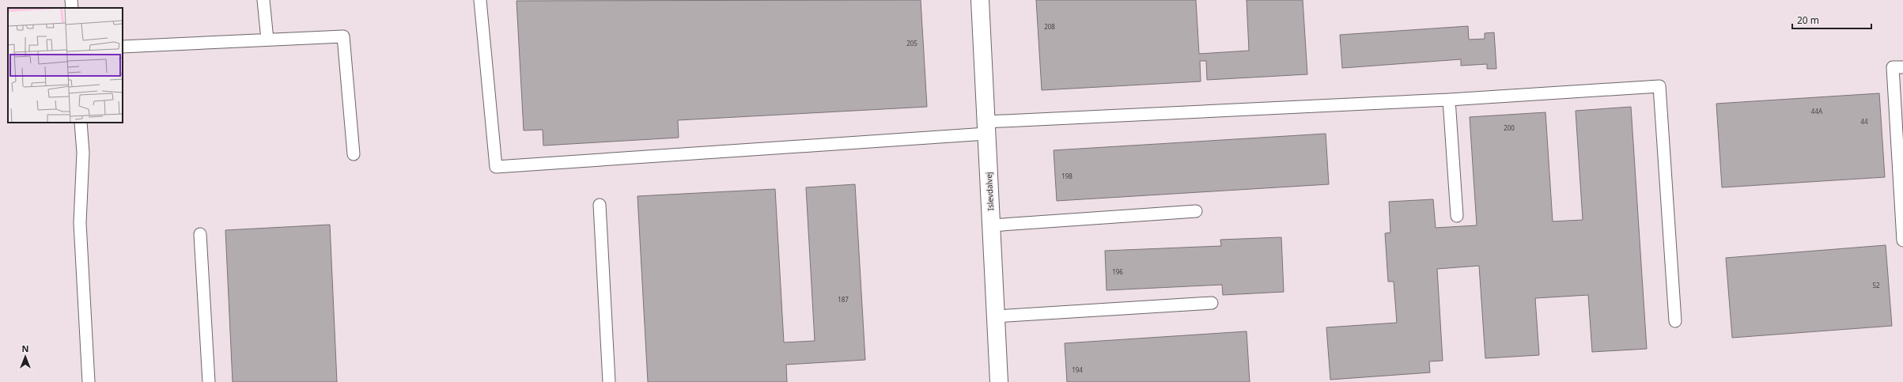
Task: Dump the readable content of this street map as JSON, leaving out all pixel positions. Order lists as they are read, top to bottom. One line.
{"streets":{"street":["Islevdalvej"]},"house_numbers":["208","205","44A","44","200","198","196","52","187","194"],"scale_bar":"20 m","north":"top"}
